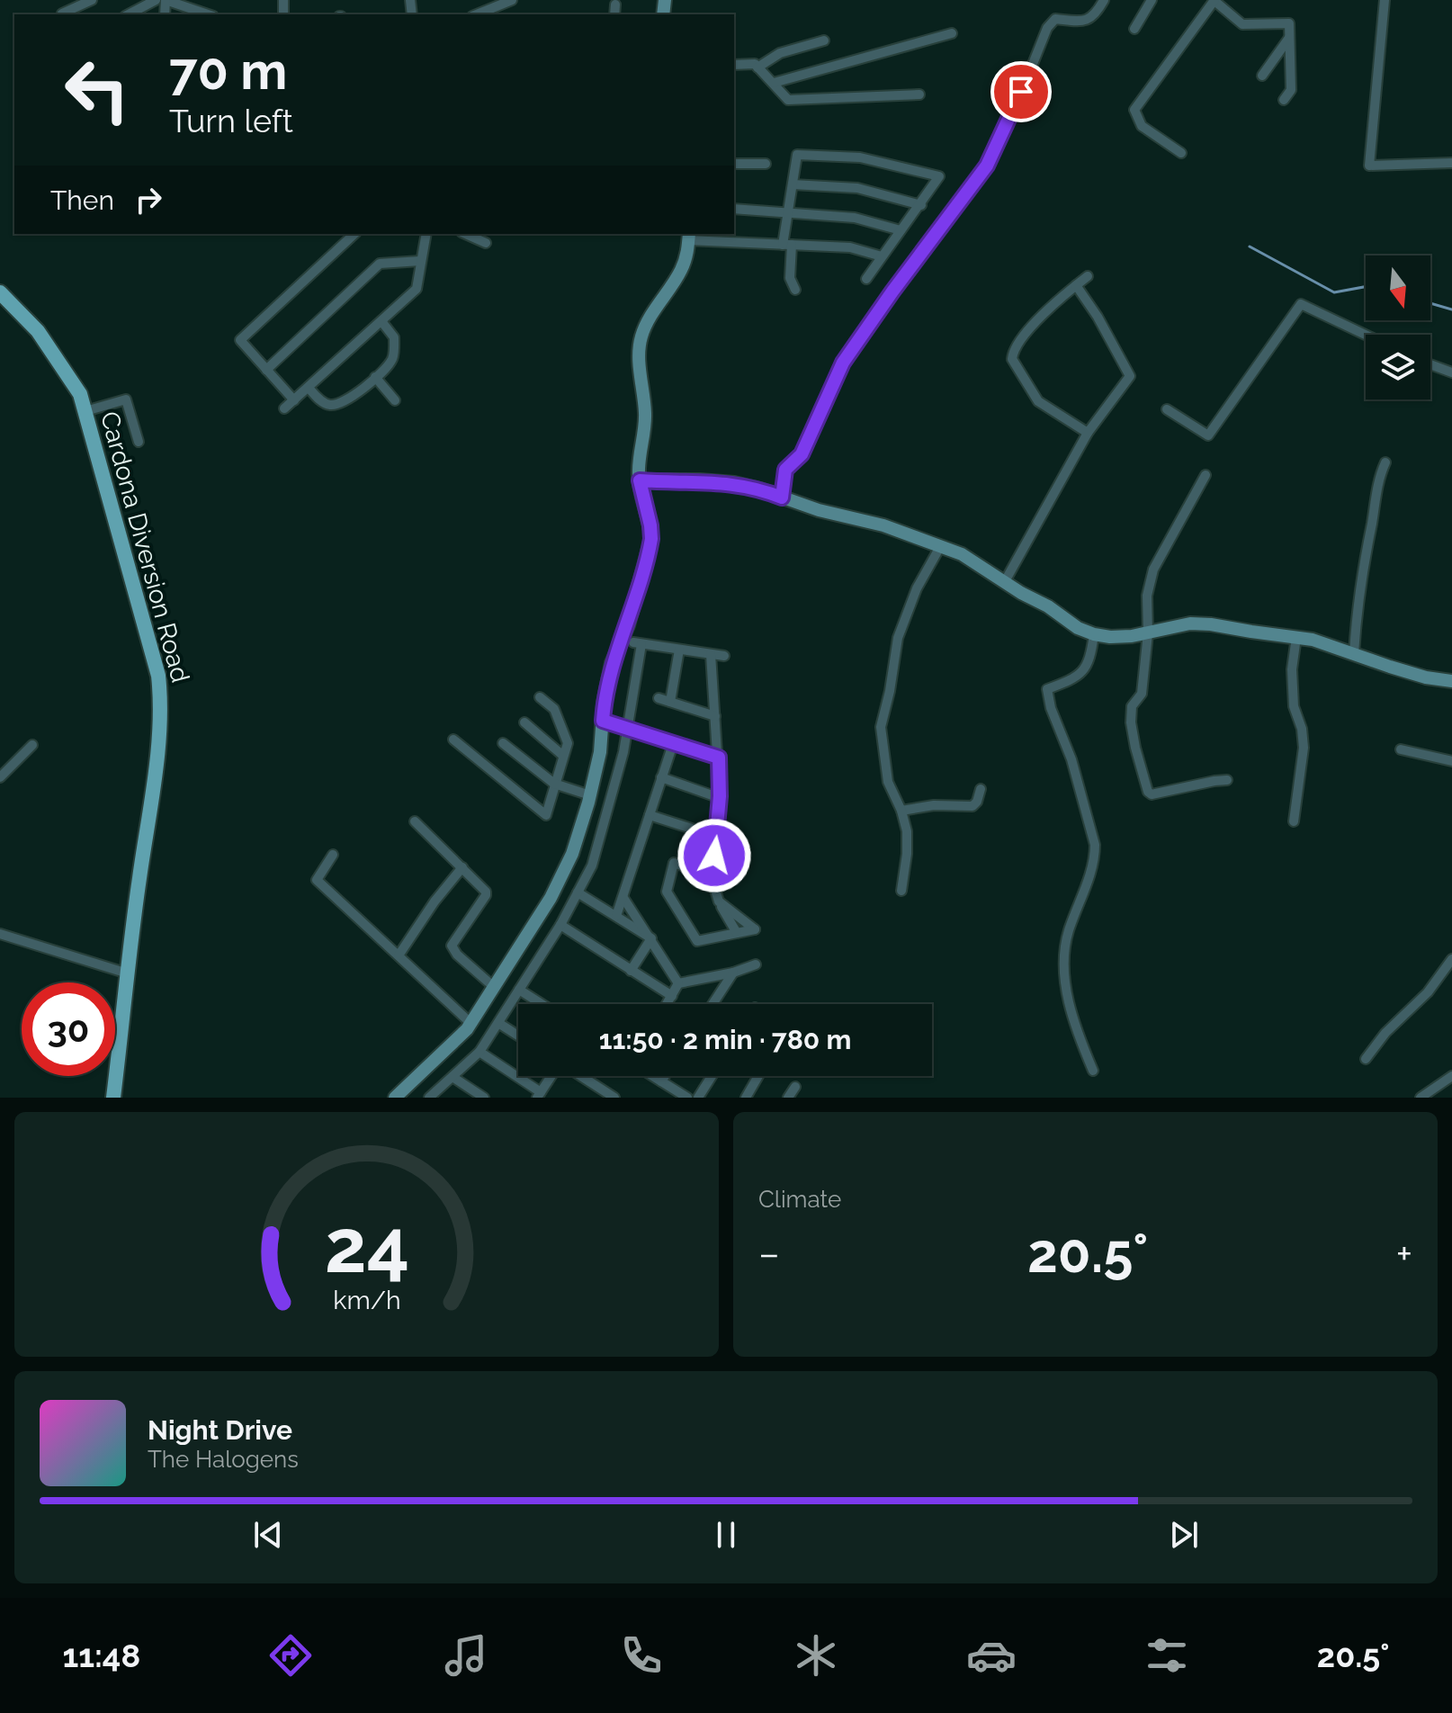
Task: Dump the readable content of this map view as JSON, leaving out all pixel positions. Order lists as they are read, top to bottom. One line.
{"streets":{"main road":["Cardona Diversion Road"]},"north":"bottom","page":{"turn":["70 m","Turn left"],"then":"Then","limit":"30","trip":"11:50 · 2 min · 780 m","tile":"Climate","heat":["−","20.5°","+"],"song":["Night Drive","The Halogens"],"tabs":["11:48","20.5°"],"gauge":["24","km/h"]}}
